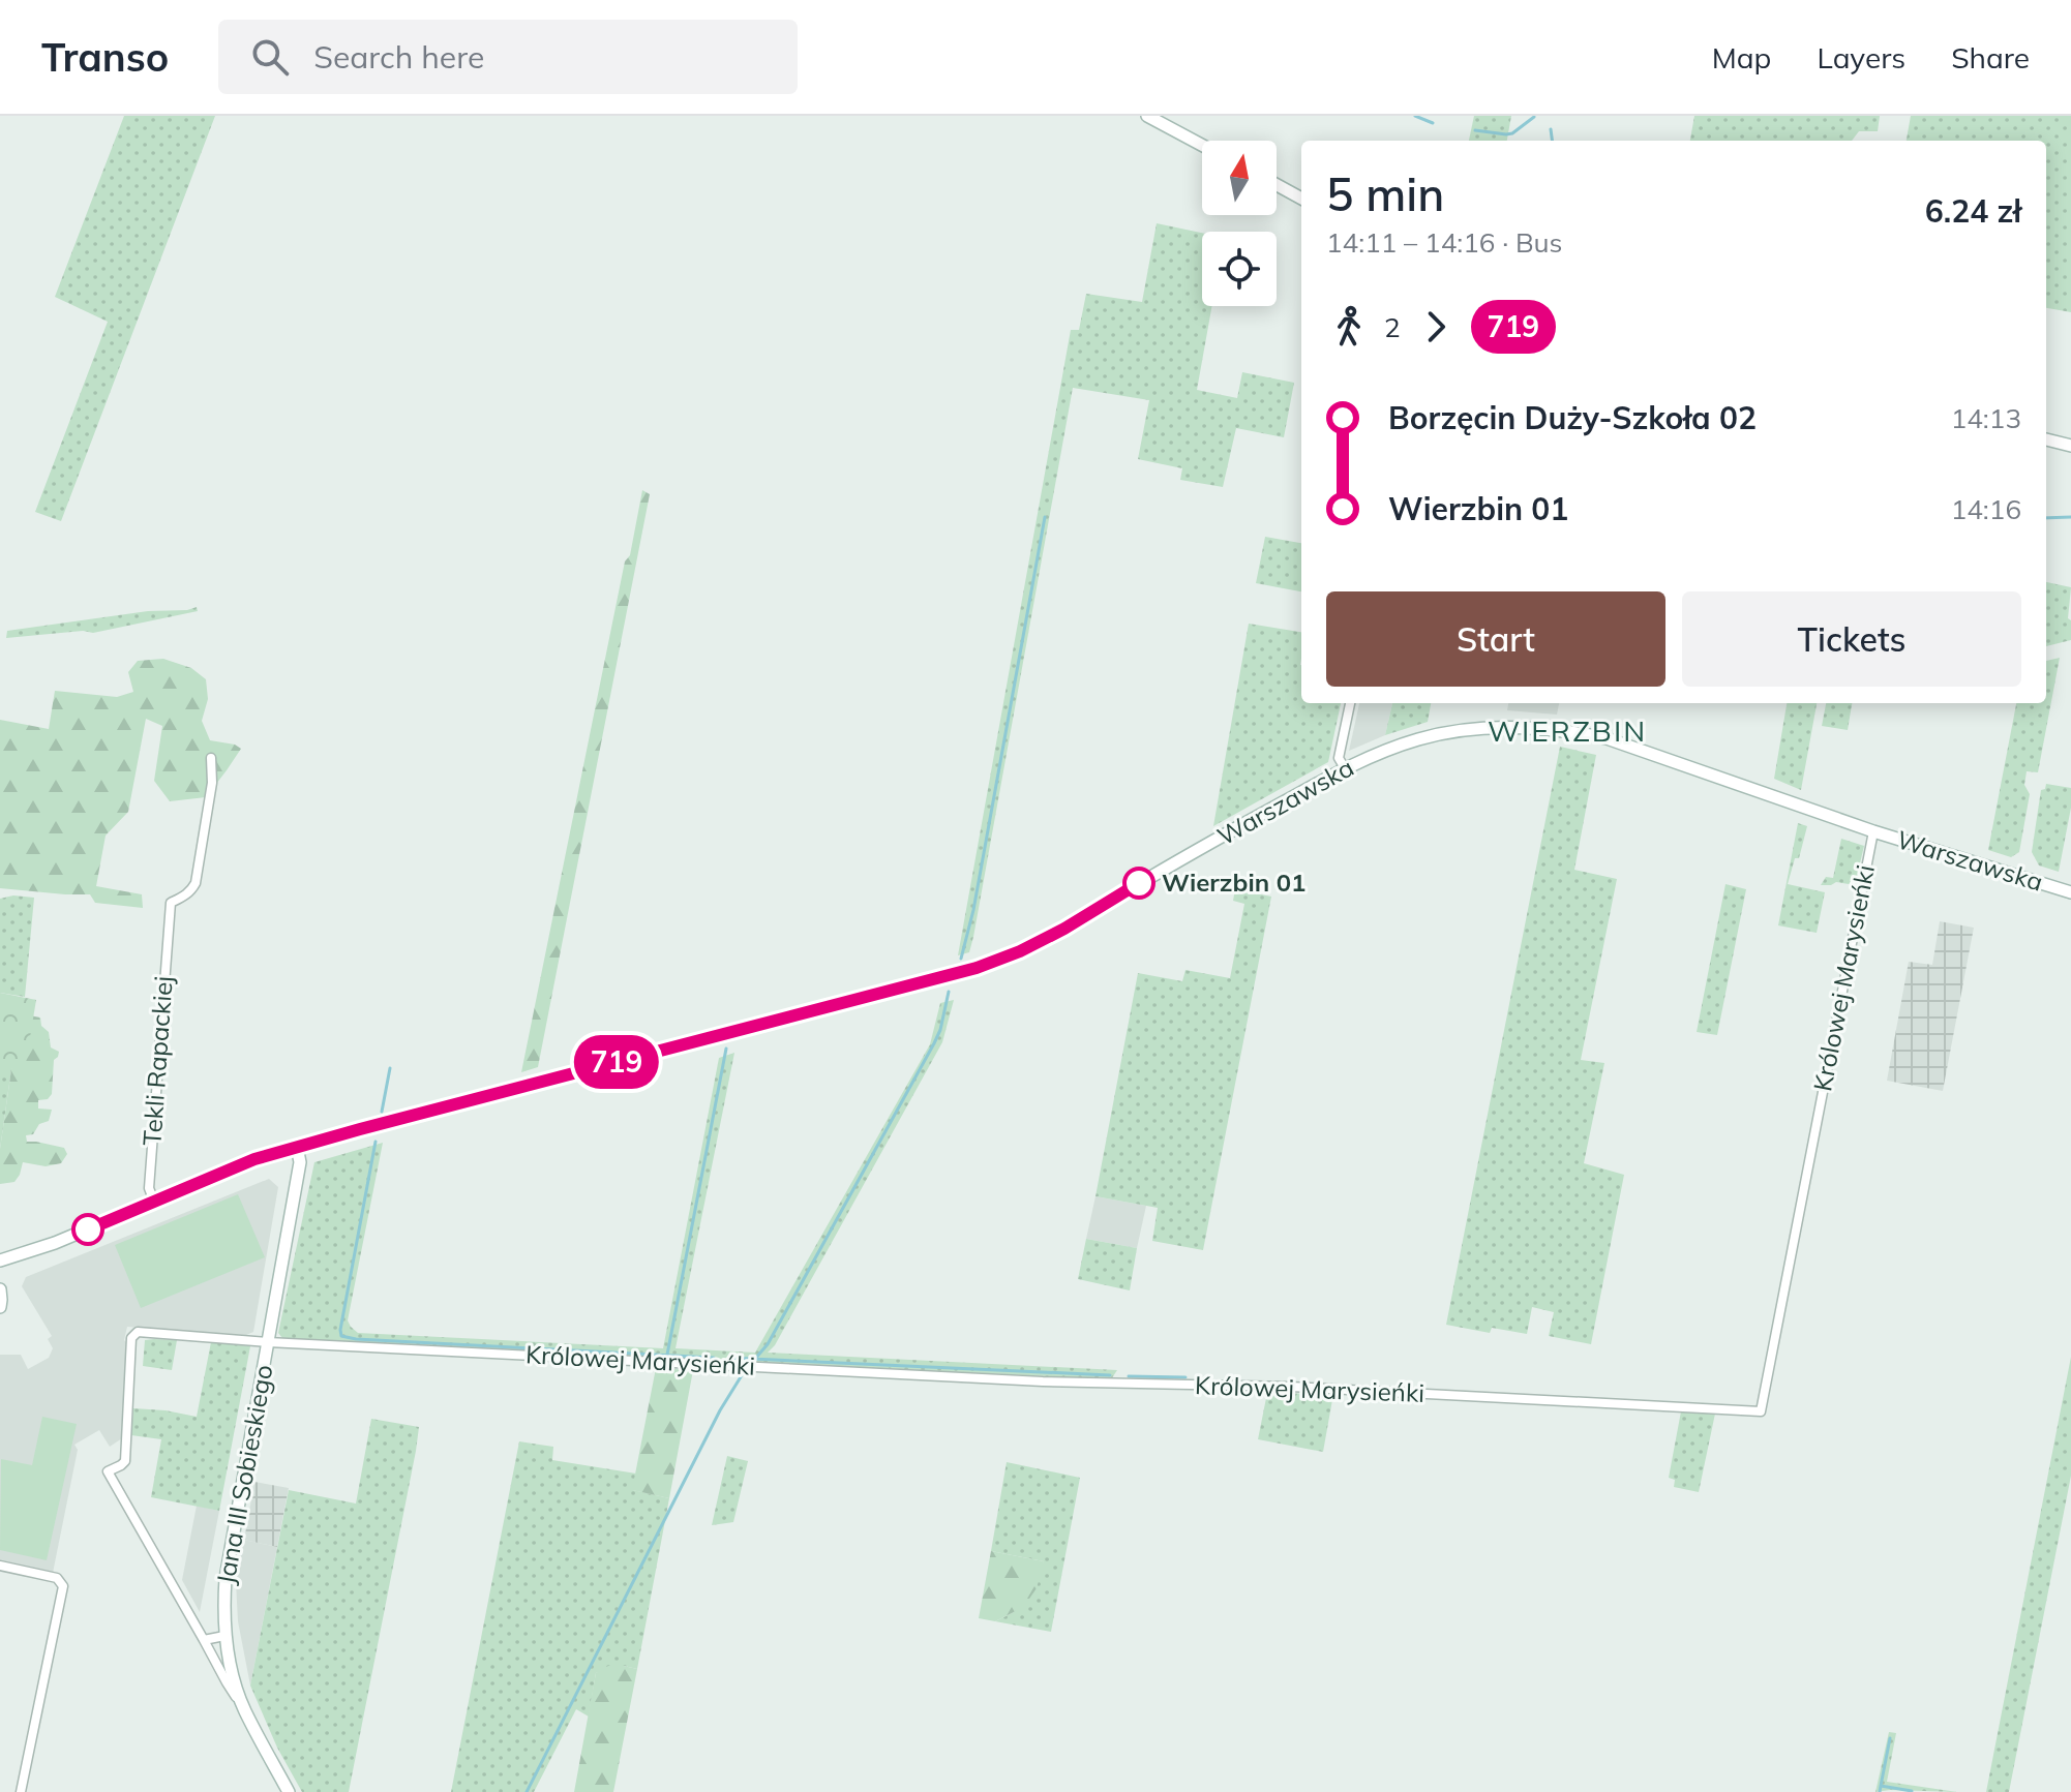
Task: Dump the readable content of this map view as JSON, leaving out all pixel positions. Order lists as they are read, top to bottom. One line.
{"streets":{"main road":["Warszawska","Jana III Sobieskiego"],"street":["Królowej Marysieńki","Tekli Rapackiej"]},"crossings":[["Warszawska","Królowej Marysieńki"],["Warszawska","Tekli Rapackiej"],["Warszawska","Jana III Sobieskiego"],["Królowej Marysieńki","Jana III Sobieskiego"]],"districts":["WIERZBIN"],"places":["Wierzbin 01"],"lines":["bus line 719"],"north":"top","page":{"header":"Transo","search":"Search here","nav":["Map","Layers","Share"],"on_map":"719","heading":["5 min","14:11 – 14:16 · Bus","6.24 zł"],"legs":["2","719"],"list":[{"name":"Borzęcin Duży-Szkoła 02","value":"14:13"},{"name":"Wierzbin 01","value":"14:16"}],"buttons":["Start","Tickets"]}}
